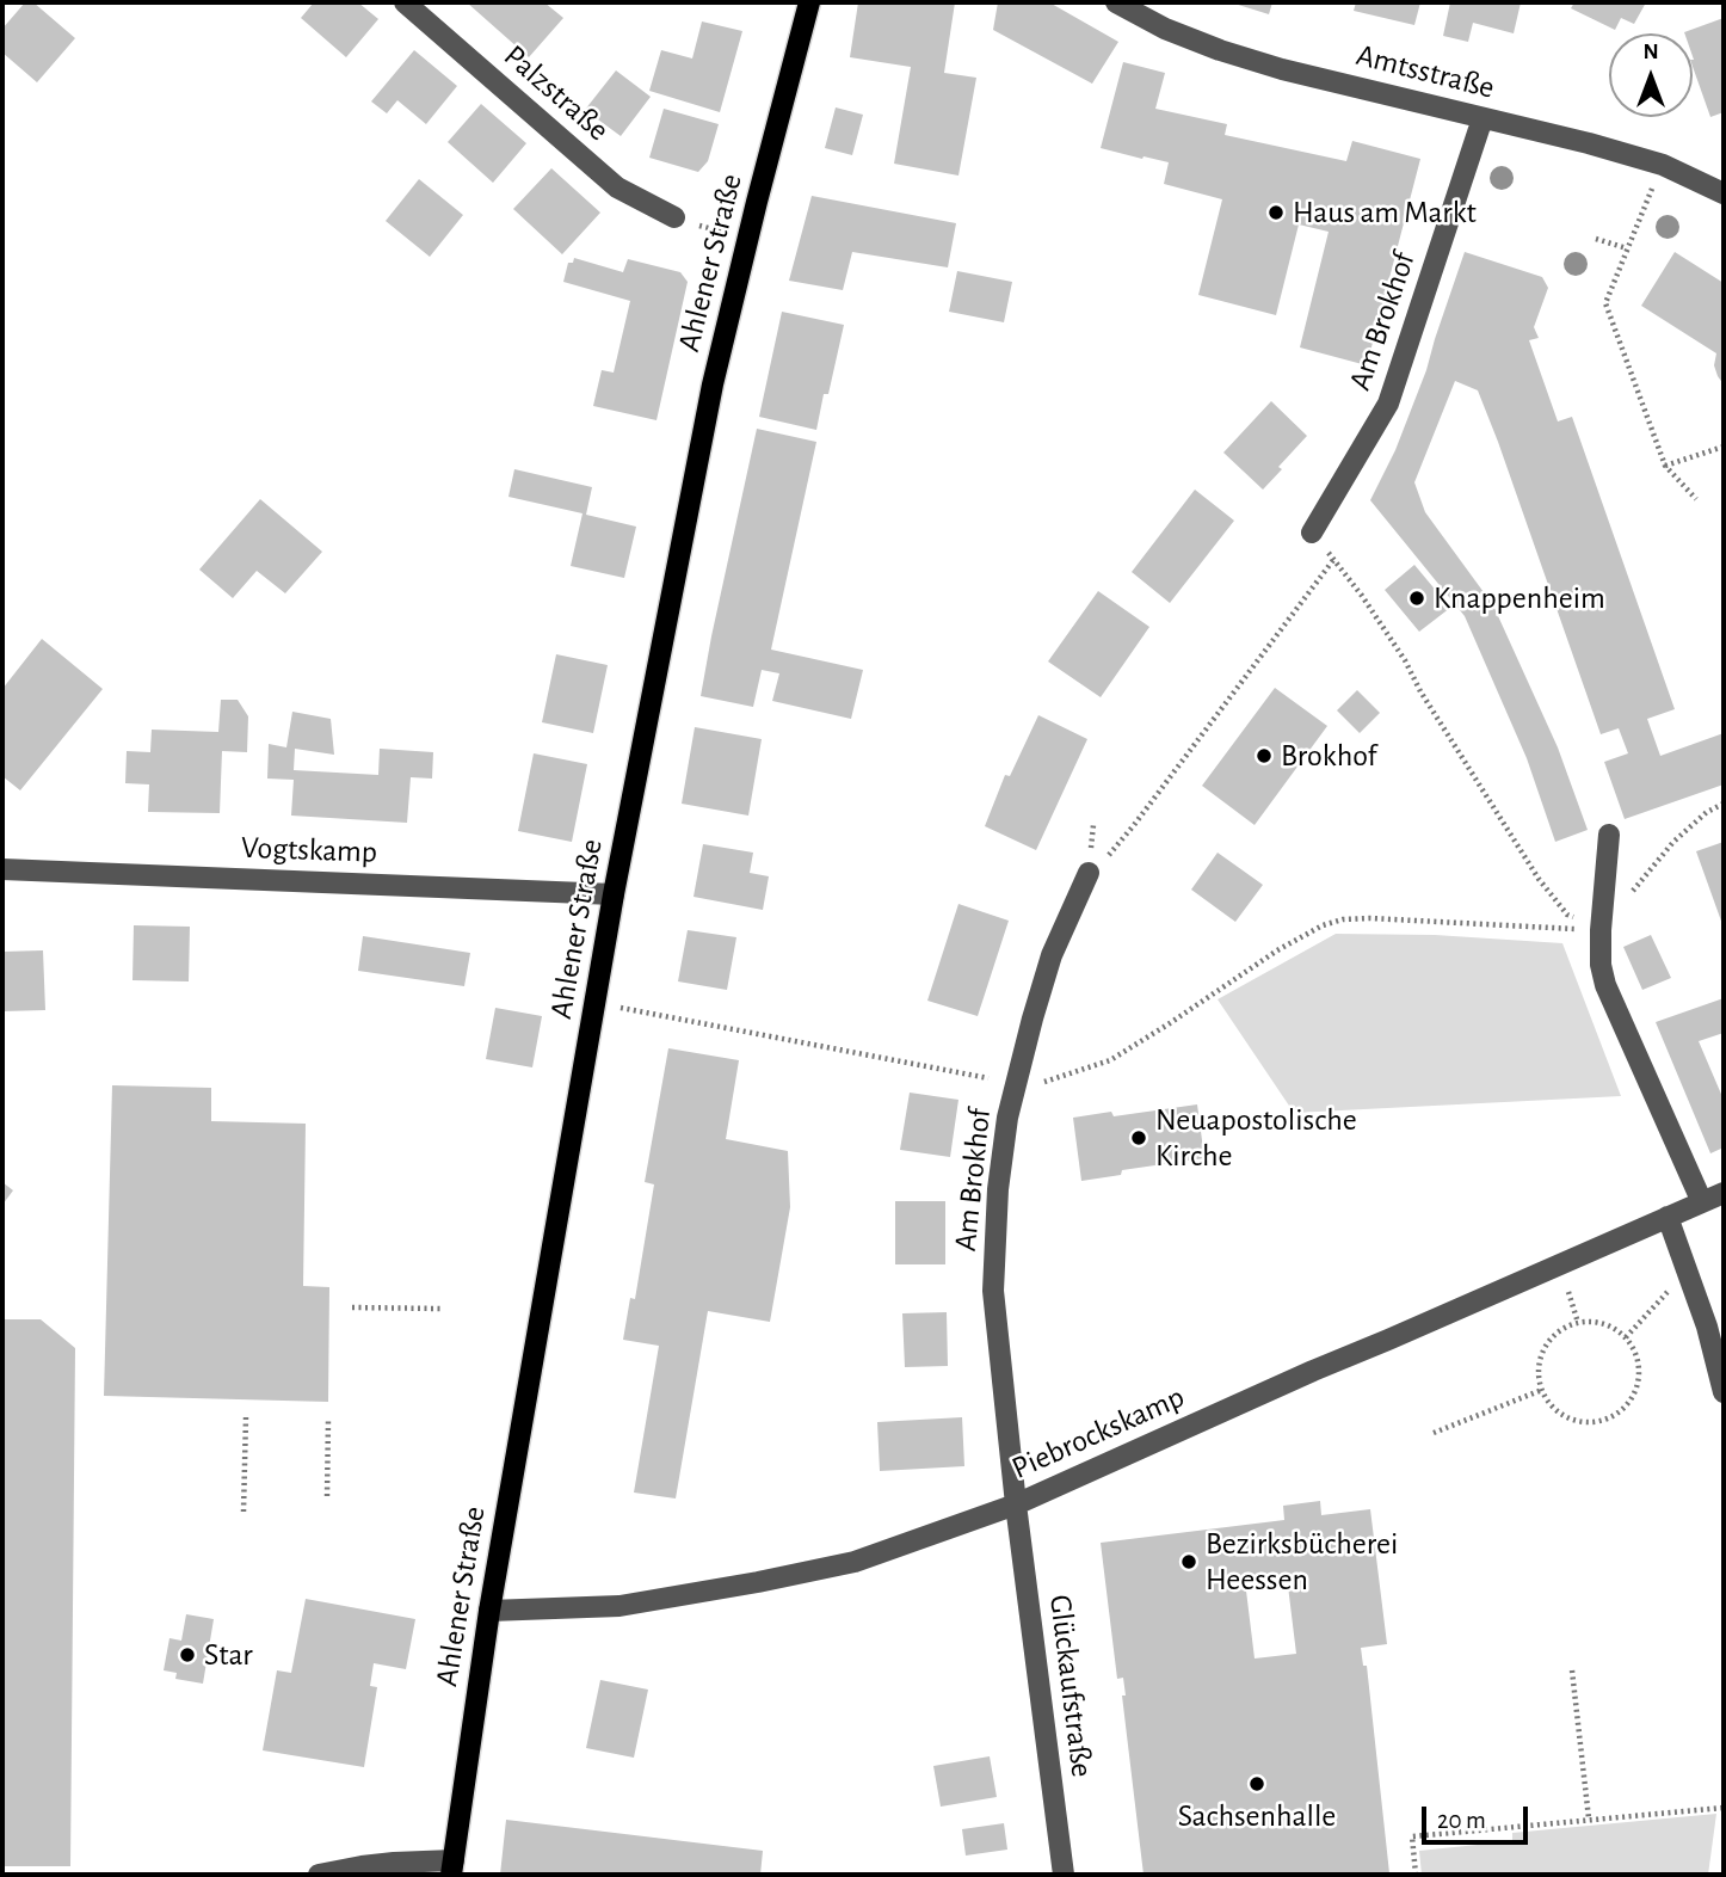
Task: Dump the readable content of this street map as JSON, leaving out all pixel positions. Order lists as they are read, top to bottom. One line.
{"streets":{"main road":["Ahlener Straße"],"street":["Amtsstraße","Palzstraße","Am Brokhof","Vogtskamp","Piebrockskamp","Glückaufstraße"]},"crossings":[["Amtsstraße","Am Brokhof"],["Ahlener Straße","Vogtskamp"],["Ahlener Straße","Piebrockskamp"],["Am Brokhof","Piebrockskamp"],["Am Brokhof","Glückaufstraße"],["Piebrockskamp","Glückaufstraße"]],"places":["Haus am Markt","Knappenheim","Brokhof","Neuapostolische Kirche","Bezirksbücherei Heessen","Star","Sachsenhalle"],"scale_bar":"20 m","north":"top"}
